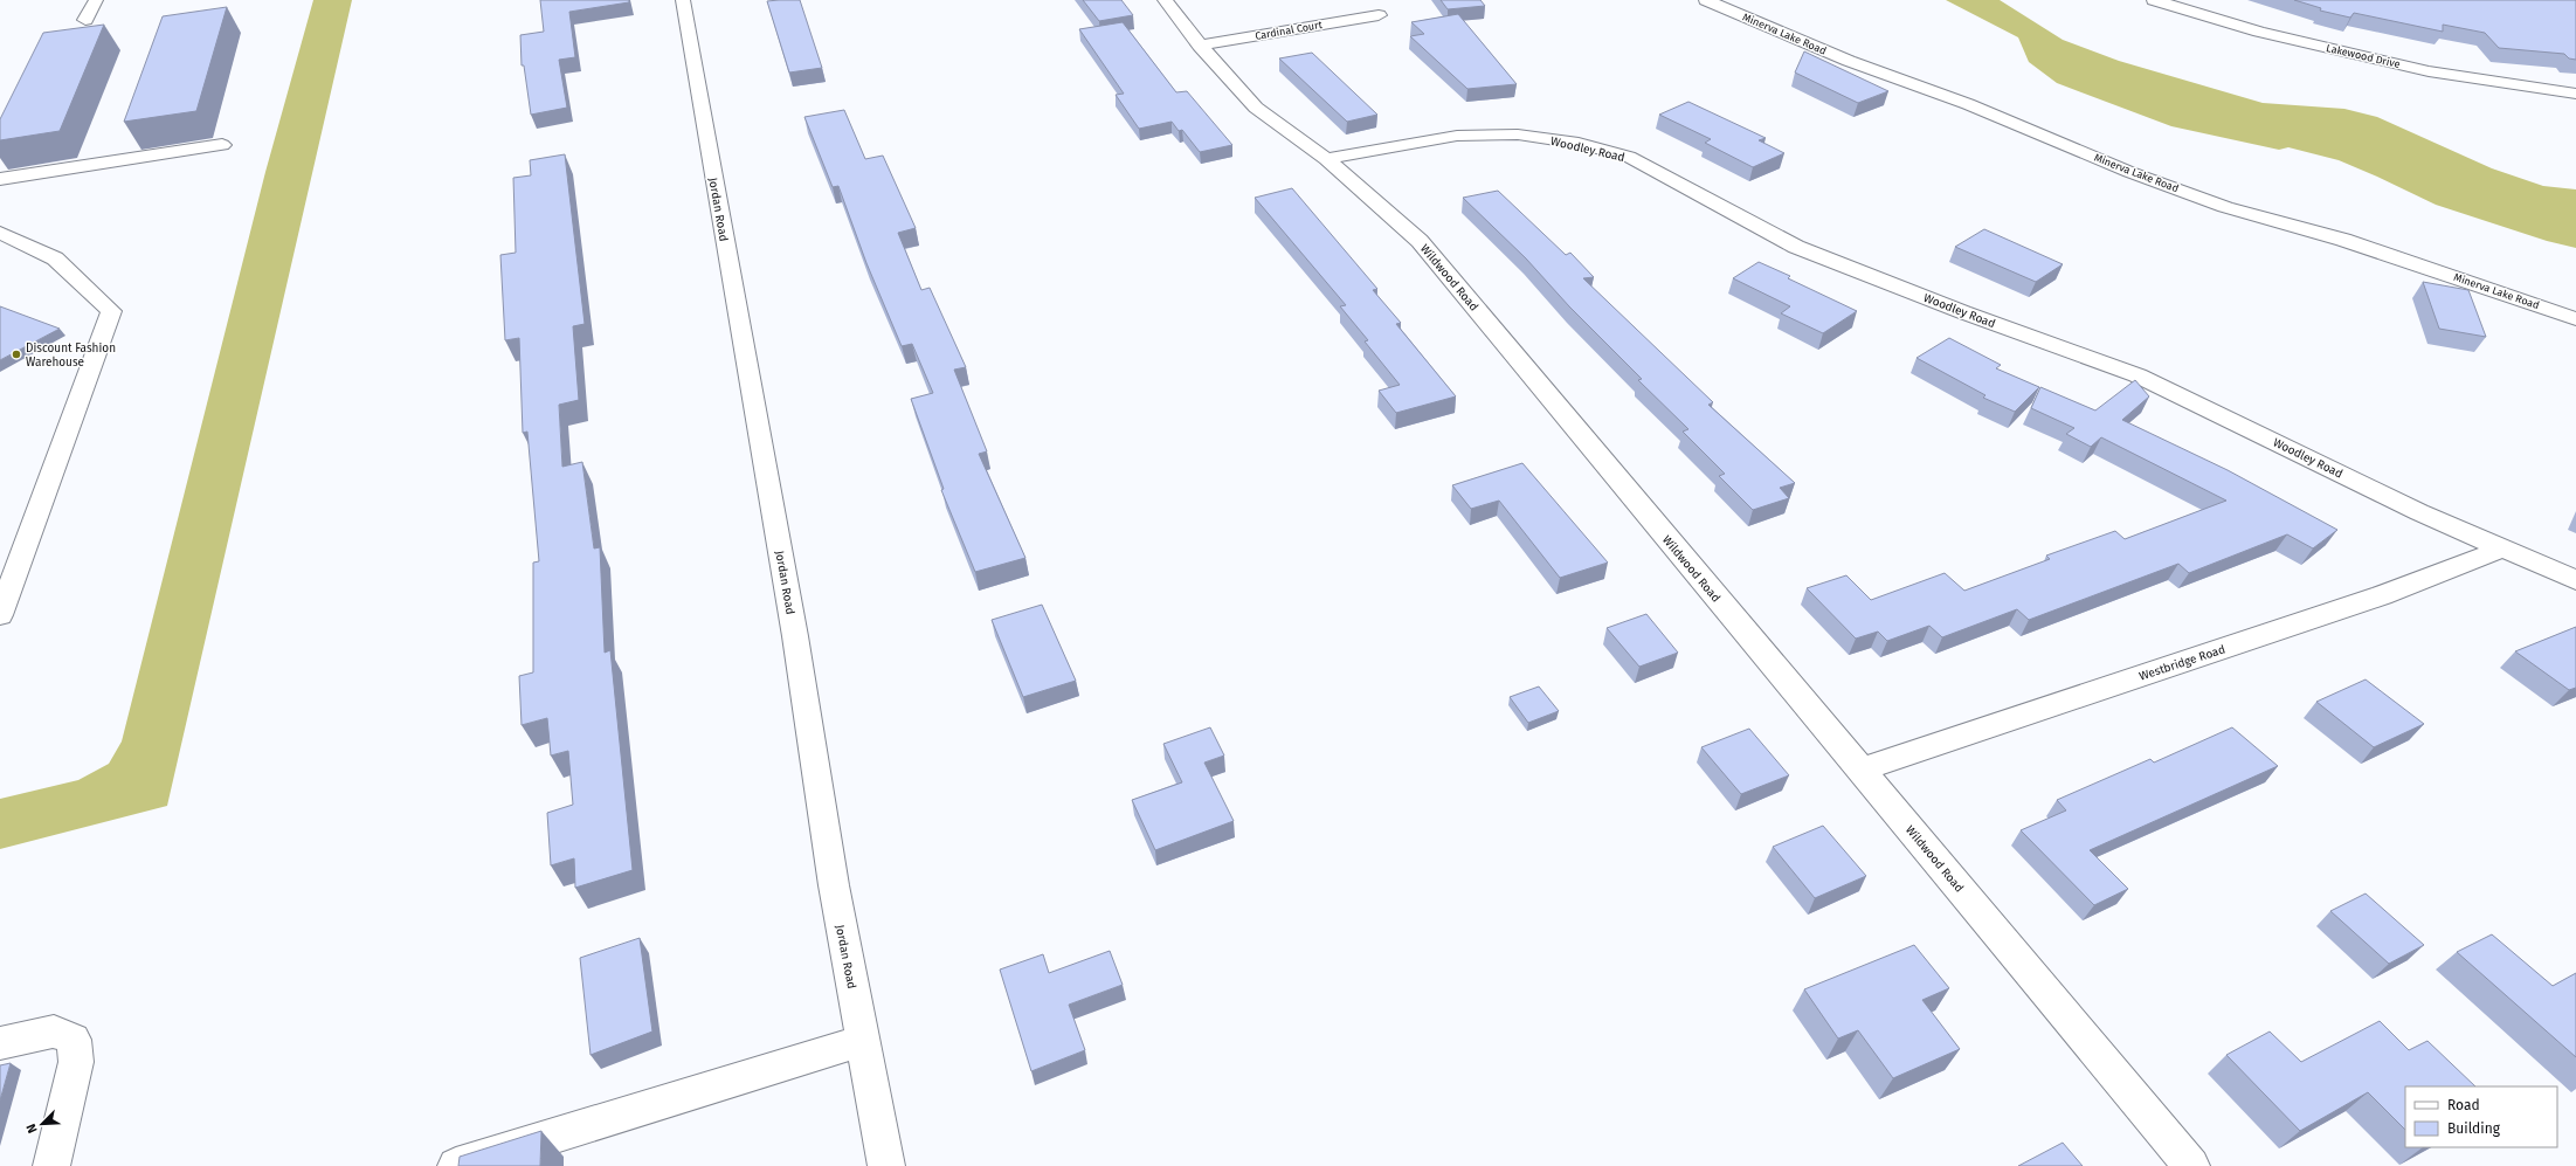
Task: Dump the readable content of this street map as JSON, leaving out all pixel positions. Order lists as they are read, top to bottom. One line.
{"streets":{"street":["Cardinal Court","Minerva Lake Road","Lakewood Drive","Woodley Road","Jordan Road","Wildwood Road","Westbridge Road"]},"crossings":[["Cardinal Court","Wildwood Road"],["Woodley Road","Wildwood Road"],["Woodley Road","Westbridge Road"],["Wildwood Road","Westbridge Road"]],"places":["Discount Fashion Warehouse"],"legend":["Road","Building"],"north":"bottom left"}
